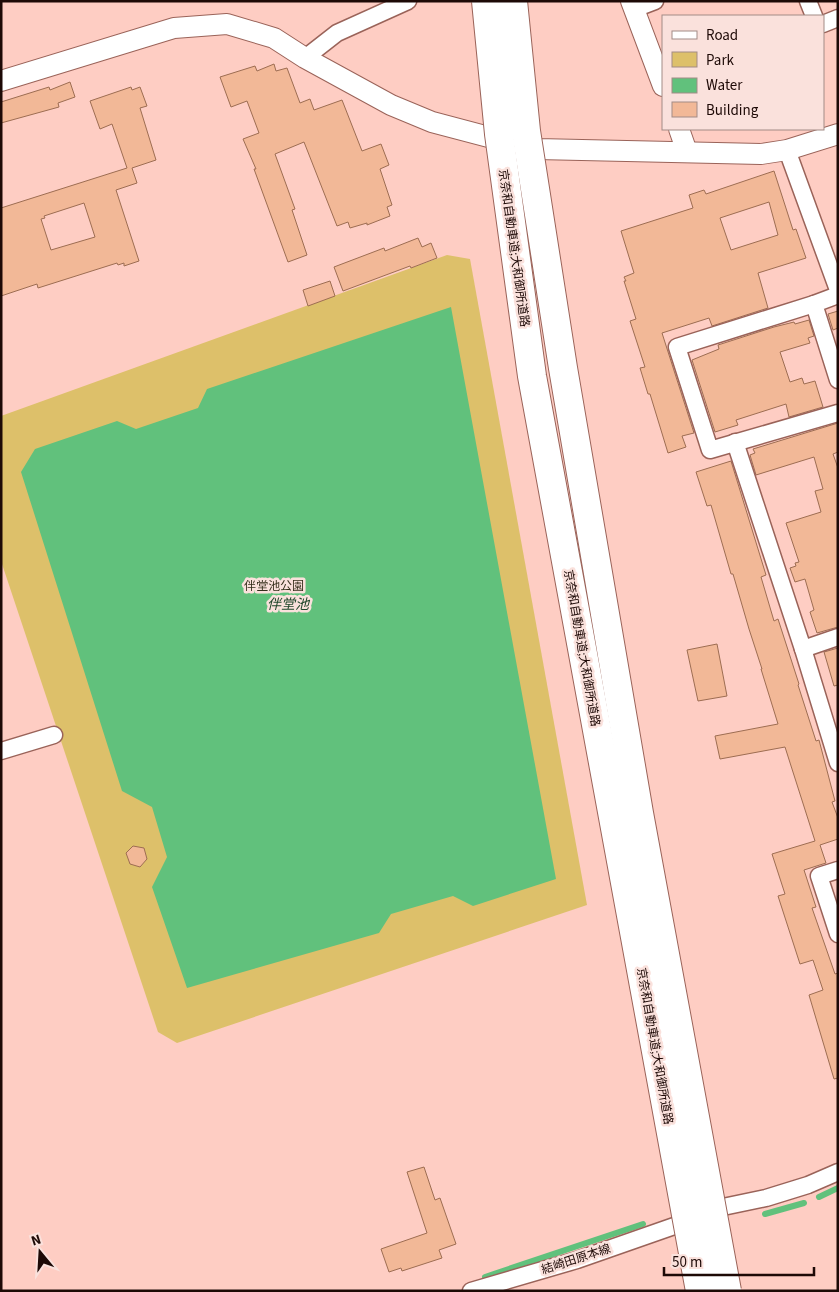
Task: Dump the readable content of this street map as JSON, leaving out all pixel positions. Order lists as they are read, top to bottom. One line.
{"streets":{"highway":["京奈和自動車道;大和御所道路"],"street":["結崎田原本線"]},"water":["伴堂池"],"parks":["伴堂池公園"],"legend":["Road","Park","Water","Building"],"scale_bar":"50 m","north":"top"}
